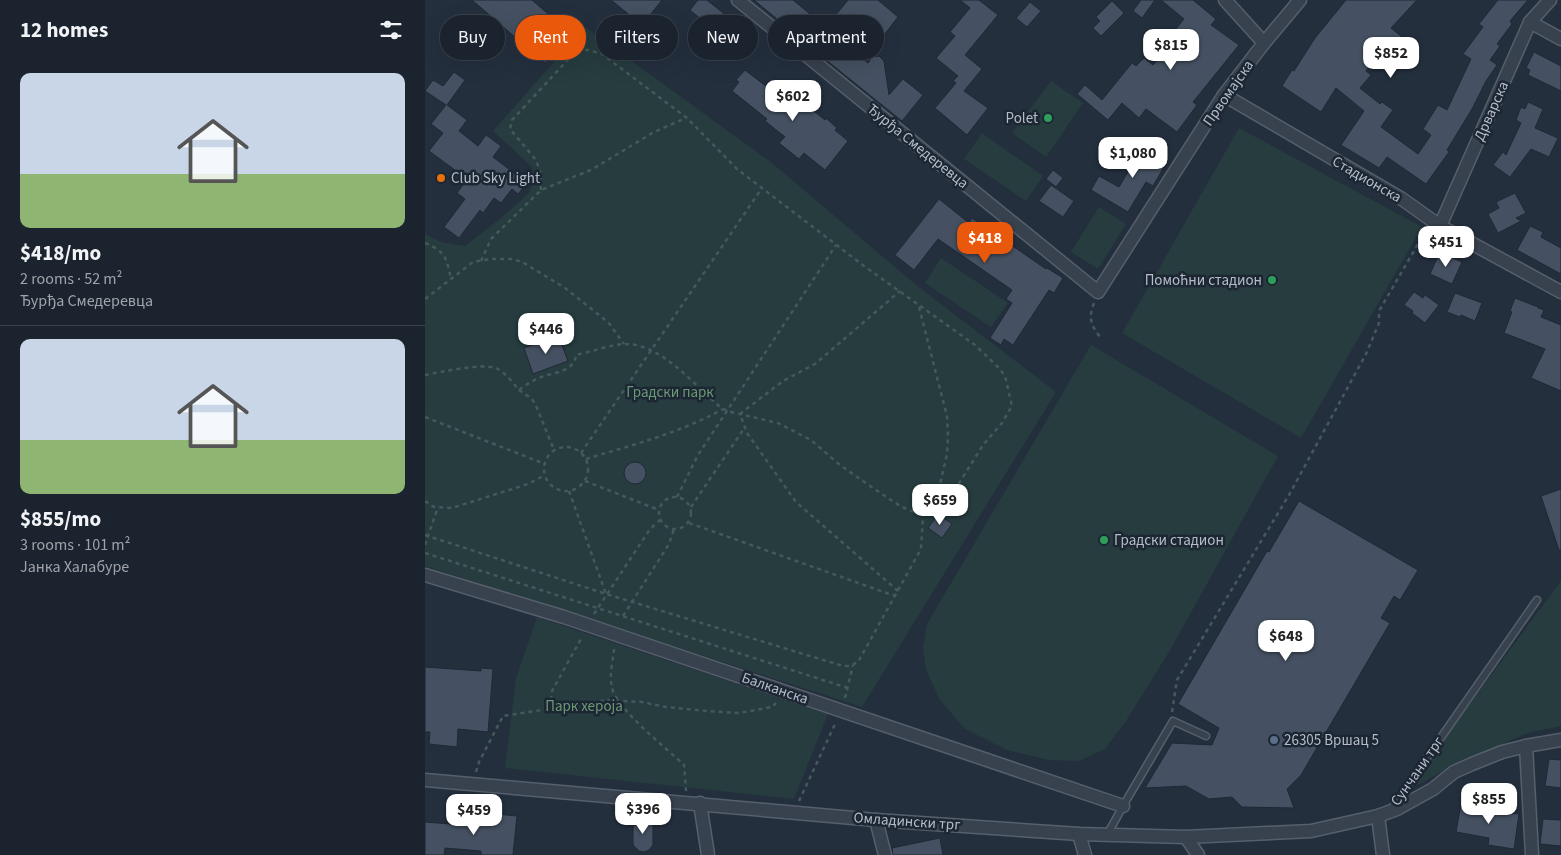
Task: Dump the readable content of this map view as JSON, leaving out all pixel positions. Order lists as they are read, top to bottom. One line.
{"streets":{"street":["Првомајска","Дрварска","Ђурђа Смедеревца","Стадионска","Балканска","Сунчани трг","Омладински трг"]},"crossings":[["Првомајска","Ђурђа Смедеревца"],["Првомајска","Стадионска"],["Дрварска","Стадионска"],["Сунчани трг","Омладински трг"]],"parks":["Градски парк","Парк хероја"],"places":["Polet","Club Sky Light","Помоћни стадион","Градски стадион","26305 Вршац 5"],"page":{"heading":"12 homes","chip":["Buy","Rent","Filters","New","Apartment"],"price":["$815","$852","$602","$1,080","$418","$451","$446","$659","$648","$855","$396","$459"],"list":[{"name":"$418/mo","note":"2 rooms · 52 m² · Ђурђа Смедеревца"},{"name":"$855/mo","note":"3 rooms · 101 m² · Јанка Халабуре"}]}}
